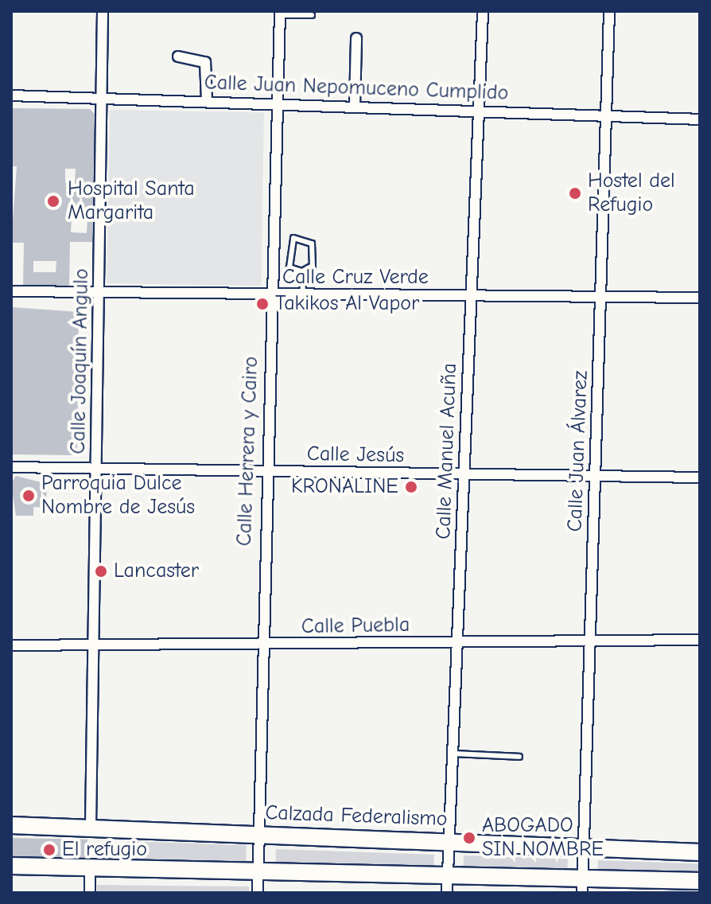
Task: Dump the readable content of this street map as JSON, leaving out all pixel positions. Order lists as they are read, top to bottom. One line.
{"streets":{"main road":["Calzada Federalismo"],"street":["Calle Juan Nepomuceno Cumplido","Calle Cruz Verde","Calle Joaquín Angulo","Calle Herrera y Cairo","Calle Manuel Acuña","Calle Juan Álvarez","Calle Jesús","Calle Puebla"]},"crossings":[["Calle Juan Nepomuceno Cumplido","Calle Joaquín Angulo"],["Calle Juan Nepomuceno Cumplido","Calle Herrera y Cairo"],["Calle Juan Nepomuceno Cumplido","Calle Manuel Acuña"],["Calle Juan Nepomuceno Cumplido","Calle Juan Álvarez"],["Calle Cruz Verde","Calle Joaquín Angulo"],["Calle Cruz Verde","Calle Herrera y Cairo"],["Calle Cruz Verde","Calle Manuel Acuña"],["Calle Cruz Verde","Calle Juan Álvarez"],["Calle Joaquín Angulo","Calle Jesús"],["Calle Joaquín Angulo","Calle Puebla"],["Calle Joaquín Angulo","Calzada Federalismo"],["Calle Herrera y Cairo","Calle Jesús"],["Calle Herrera y Cairo","Calle Puebla"],["Calle Herrera y Cairo","Calzada Federalismo"],["Calle Manuel Acuña","Calle Jesús"],["Calle Manuel Acuña","Calle Puebla"],["Calle Manuel Acuña","Calzada Federalismo"],["Calle Juan Álvarez","Calle Jesús"],["Calle Juan Álvarez","Calle Puebla"],["Calle Juan Álvarez","Calzada Federalismo"]],"places":["Hostel del Refugio","Hospital Santa Margarita","Takikos Al Vapor","KRONALINE","Parroquia Dulce Nombre de Jesús","Lancaster","ABOGADO SIN NOMBRE","El refugio"]}
